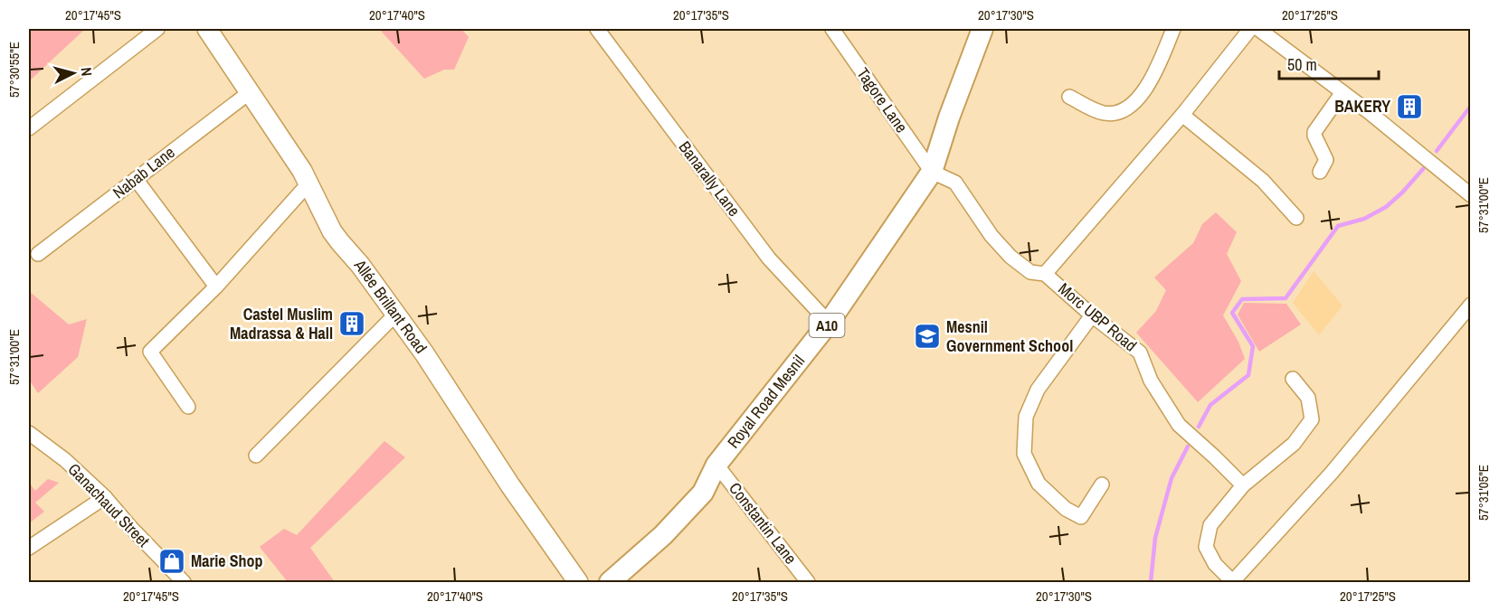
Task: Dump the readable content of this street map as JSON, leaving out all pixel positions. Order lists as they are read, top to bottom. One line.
{"streets":{"main road":["Allée Brillant Road","A10","Royal Road Mesnil"],"street":["Tagore Lane","Nabab Lane","Banarally Lane","Morc UBP Road","Ganachaud Street","Constantin Lane"]},"crossings":[["Tagore Lane","Morc UBP Road"],["Tagore Lane","Royal Road Mesnil"],["Nabab Lane","Allée Brillant Road"],["Banarally Lane","Royal Road Mesnil"],["Morc UBP Road","Royal Road Mesnil"],["Royal Road Mesnil","Constantin Lane"]],"places":{"building":["BAKERY","Castel Muslim Madrassa & Hall"],"school or university":["Mesnil Government School"],"shop":["Marie Shop"]},"scale_bar":"50 m","north":"right","coordinates":["20°17'45\"S","20°17'40\"S","20°17'35\"S","20°17'30\"S","20°17'25\"S","57°30'55\"E","57°31'00\"E","57°31'05\"E"]}
